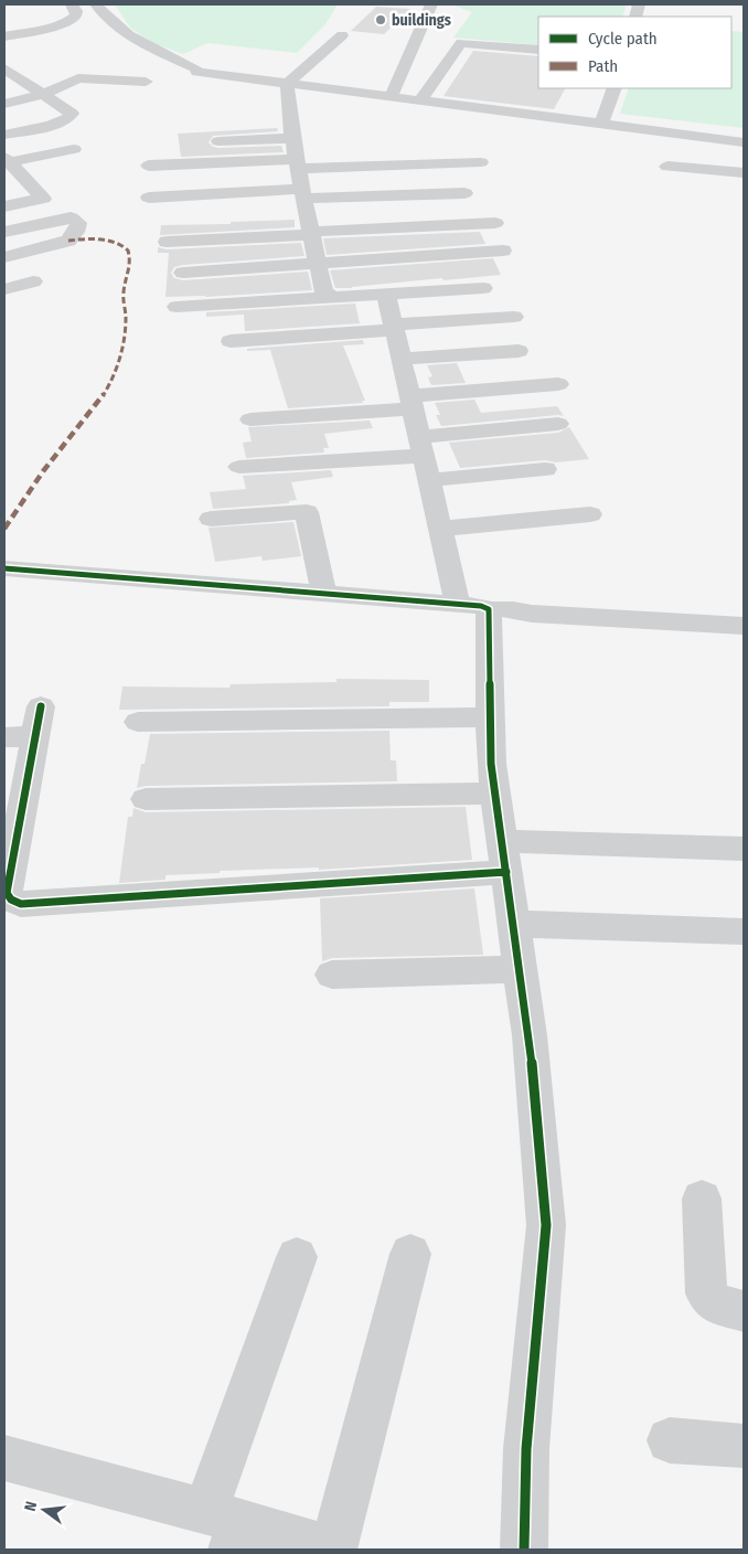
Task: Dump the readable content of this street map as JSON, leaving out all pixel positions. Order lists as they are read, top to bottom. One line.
{"places":["buildings"],"legend":["Cycle path","Path"],"north":"left"}
